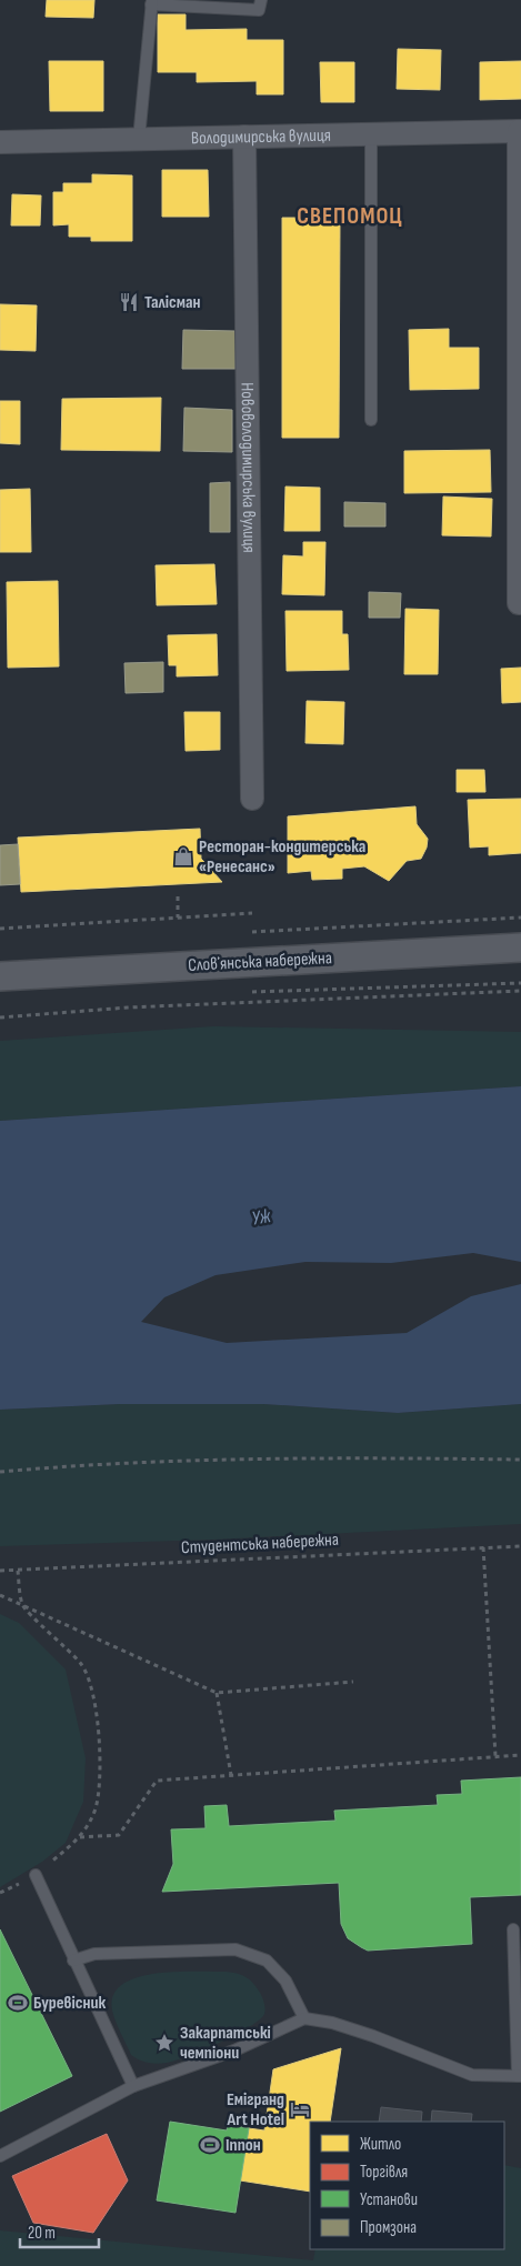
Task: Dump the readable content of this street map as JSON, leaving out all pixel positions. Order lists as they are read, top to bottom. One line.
{"streets":{"street":["Володимирська вулиця","Нововолодимирська вулиця","Словʼянська набережна"],"path":["Студентська набережна"]},"crossings":[["Володимирська вулиця","Нововолодимирська вулиця"]],"districts":["СВЕПОМОЦ"],"water":["Уж"],"places":{"restaurant":["Талісман"],"shop":["Ресторан-кондитерська «Ренесанс»"],"sports":["Буревісник","Іппон"],"place":["Закарпатські чемпіони"],"hotel":["Емігранд Art Hotel"]},"legend":["Житло","Торгівля","Установи","Промзона"],"scale_bar":"20 m"}
